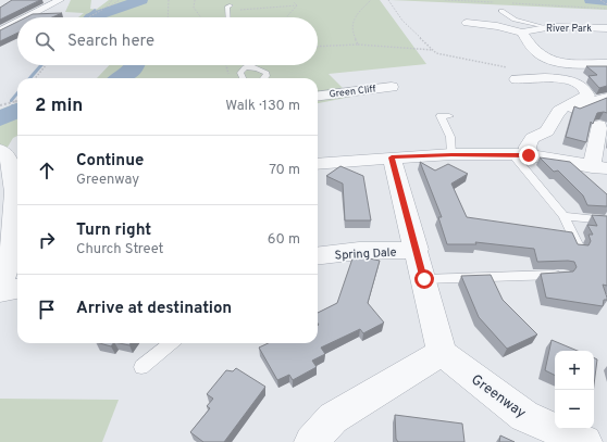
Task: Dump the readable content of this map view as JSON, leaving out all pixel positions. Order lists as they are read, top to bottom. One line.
{"streets":{"street":["River Park","Green Cliff","Spring Dale","Greenway"]},"page":{"search":"Search here","heading":["2 min","Walk · 130 m"],"list":[["Continue","Greenway","70 m"],["Turn right","Church Street","60 m"],"Arrive at destination"],"map_buttons":["+","−"]}}
